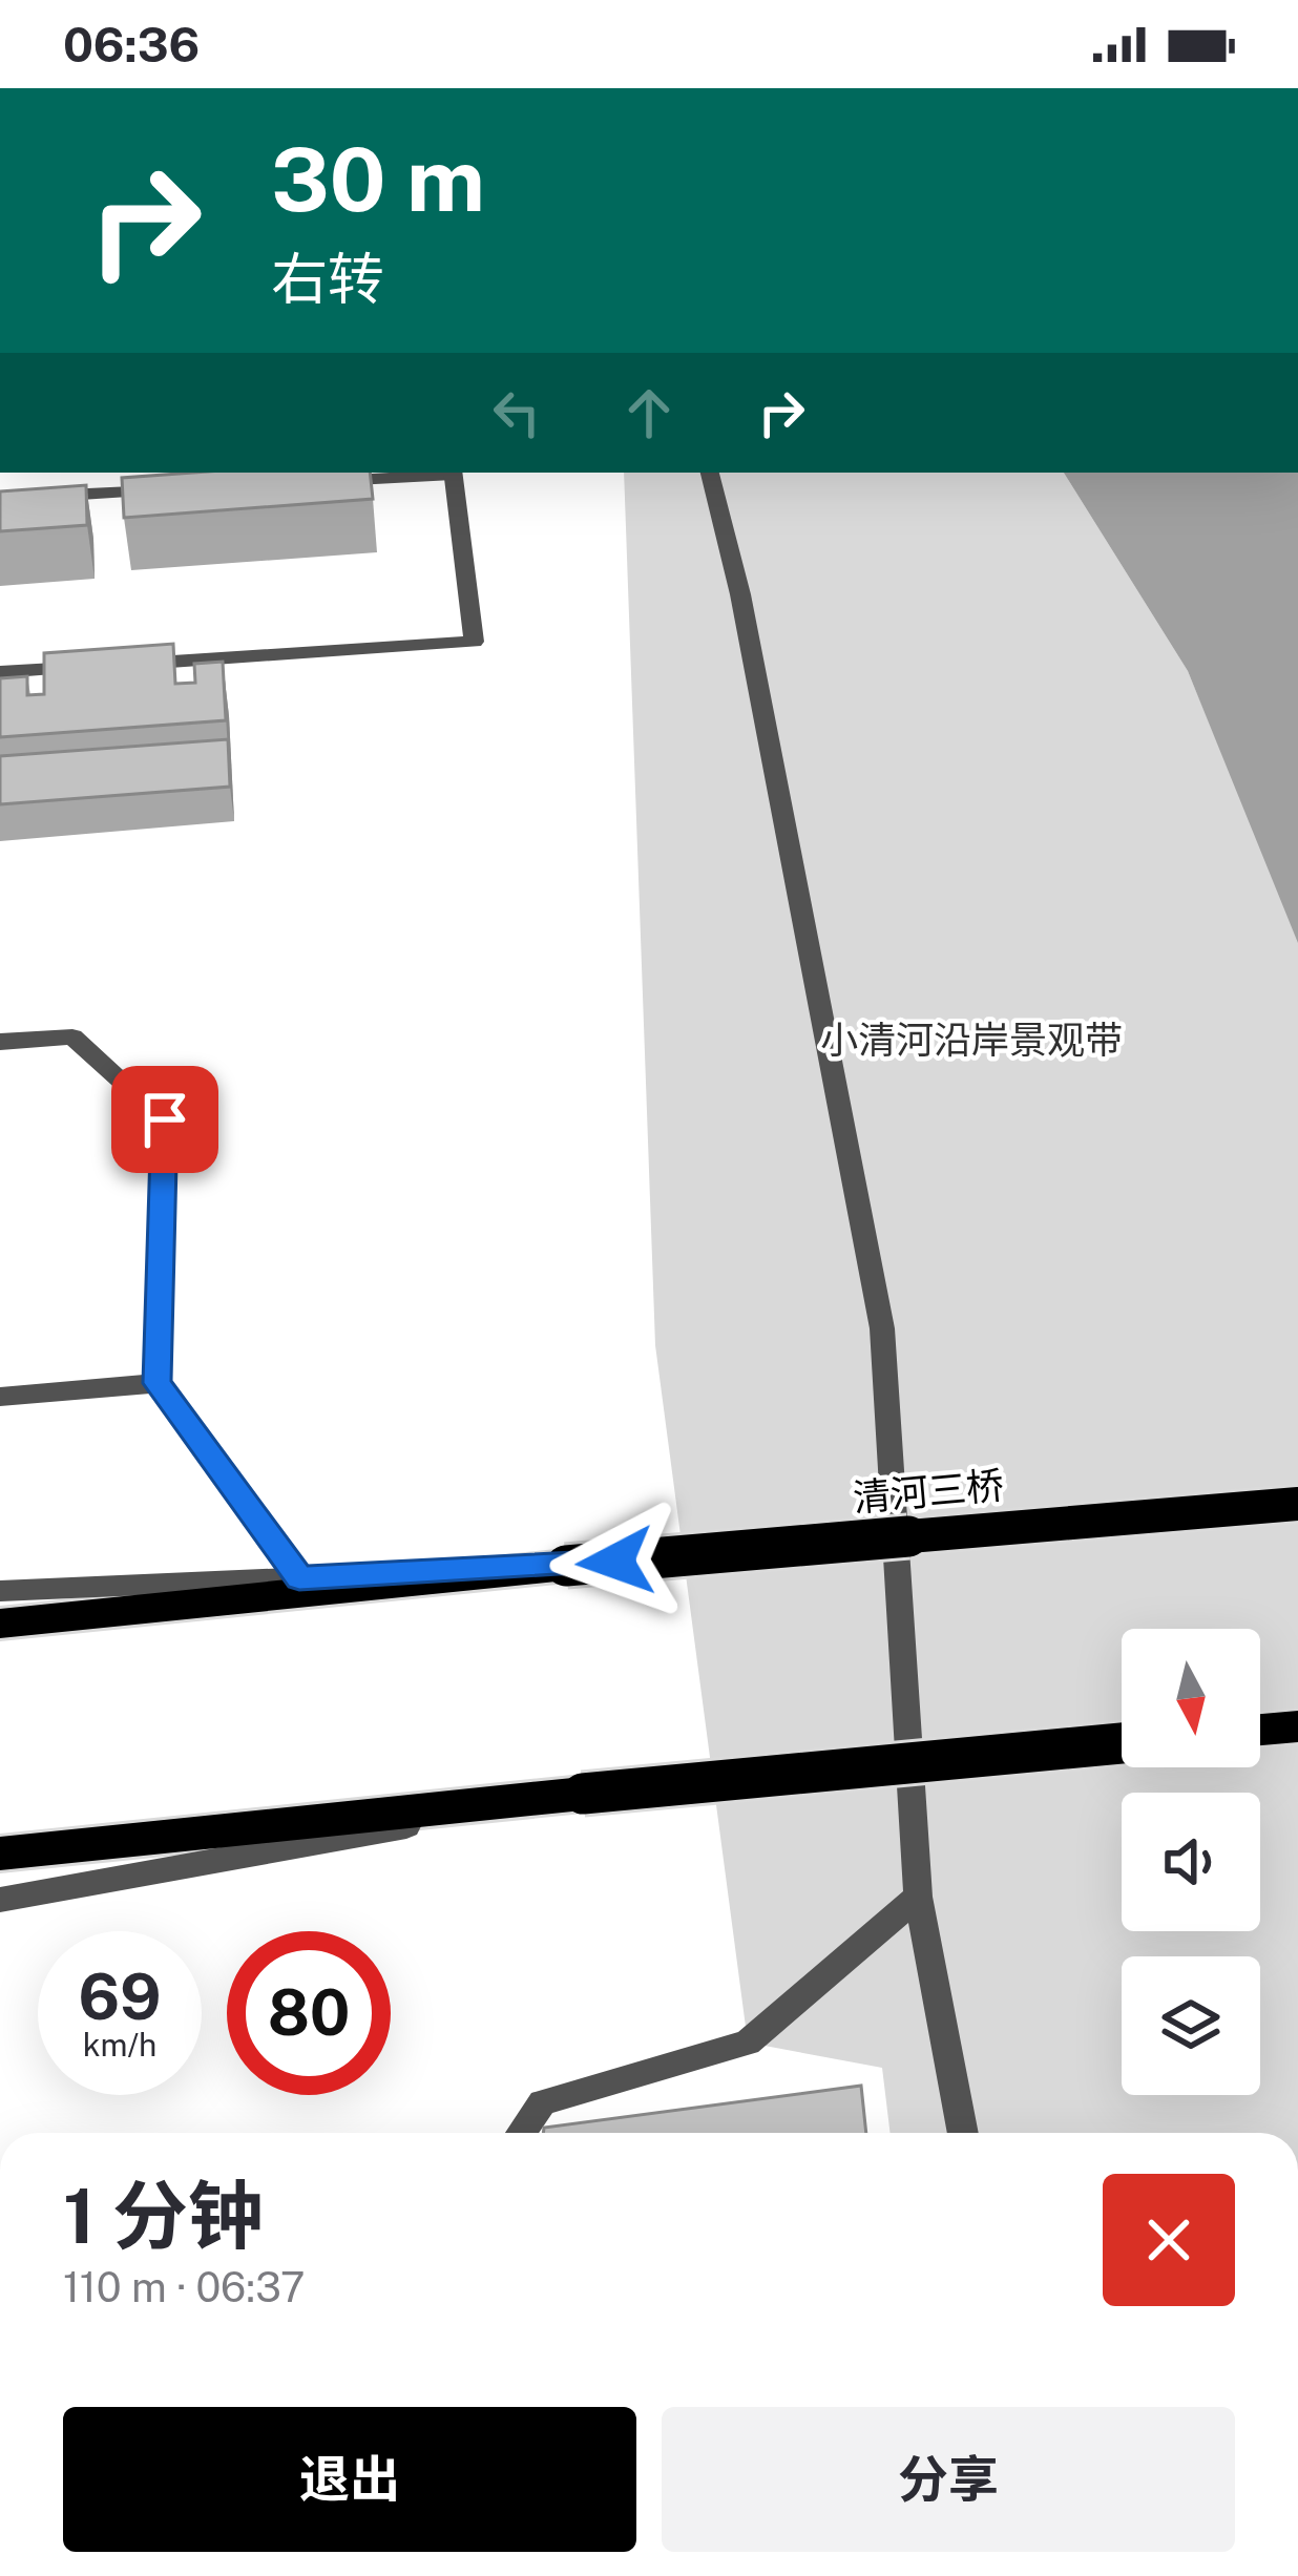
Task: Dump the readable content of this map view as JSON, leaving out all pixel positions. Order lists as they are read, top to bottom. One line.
{"streets":{"highway":["清河三桥"]},"parks":["小清河沿岸景观带"],"north":"bottom","page":{"status":"06:36","turn":["30 m","右转"],"speed":"69 km/h","limit":"80","heading":["1 分钟","110 m · 06:37"],"buttons":["退出","分享"]}}
